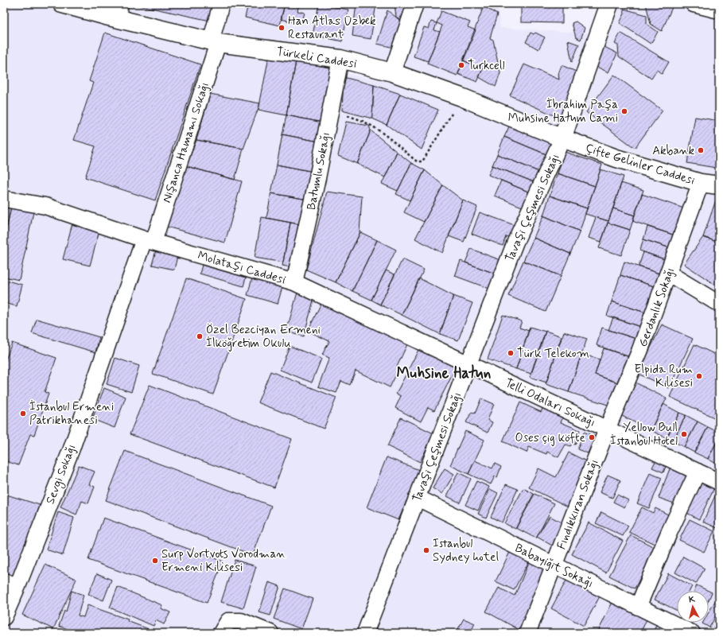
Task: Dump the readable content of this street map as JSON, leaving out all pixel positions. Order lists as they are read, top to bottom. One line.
{"streets":{"main road":["Türkeli Caddesi","Çifte Gelinler Caddesi"],"street":["Nişanca Hamamı Sokağı","Batumlu Sokağı","Tavaşi Çeşmesi Sokağı","Molataşı Caddesi","Gerdanlık Sokağı","Telli Odaları Sokağı","Sevgi Sokağı","Fındıkkıran Sokağı","Babayiğit Sokağı"]},"crossings":[["Türkeli Caddesi","Nişanca Hamamı Sokağı"],["Türkeli Caddesi","Çifte Gelinler Caddesi"],["Türkeli Caddesi","Batumlu Sokağı"],["Türkeli Caddesi","Tavaşi Çeşmesi Sokağı"],["Nişanca Hamamı Sokağı","Molataşı Caddesi"],["Nişanca Hamamı Sokağı","Sevgi Sokağı"],["Çifte Gelinler Caddesi","Tavaşi Çeşmesi Sokağı"],["Çifte Gelinler Caddesi","Gerdanlık Sokağı"],["Batumlu Sokağı","Molataşı Caddesi"],["Tavaşi Çeşmesi Sokağı","Molataşı Caddesi"],["Tavaşi Çeşmesi Sokağı","Telli Odaları Sokağı"],["Tavaşi Çeşmesi Sokağı","Babayiğit Sokağı"],["Molataşı Caddesi","Telli Odaları Sokağı"],["Molataşı Caddesi","Sevgi Sokağı"],["Gerdanlık Sokağı","Telli Odaları Sokağı"],["Gerdanlık Sokağı","Fındıkkıran Sokağı"],["Telli Odaları Sokağı","Fındıkkıran Sokağı"],["Fındıkkıran Sokağı","Babayiğit Sokağı"]],"districts":["Muhsine Hatun"],"places":["Han Atlas Üzbek Restaurant","Turkcell","İbrahim Paşa Muhsine Hatum Cami","Akbank","Özel Bezciyan Ermeni İlköğretim Okulu","Türk Telekom","Elpida Rum Kilisesi","İstanbul Ermeni Patrikhanesi","Yellow Bull İstanbul Hotel","Oses çig köfte","Istanbul Sydney hotel","Surp Vortvots Vorodman Ermeni Kilisesi"],"north":"top"}
